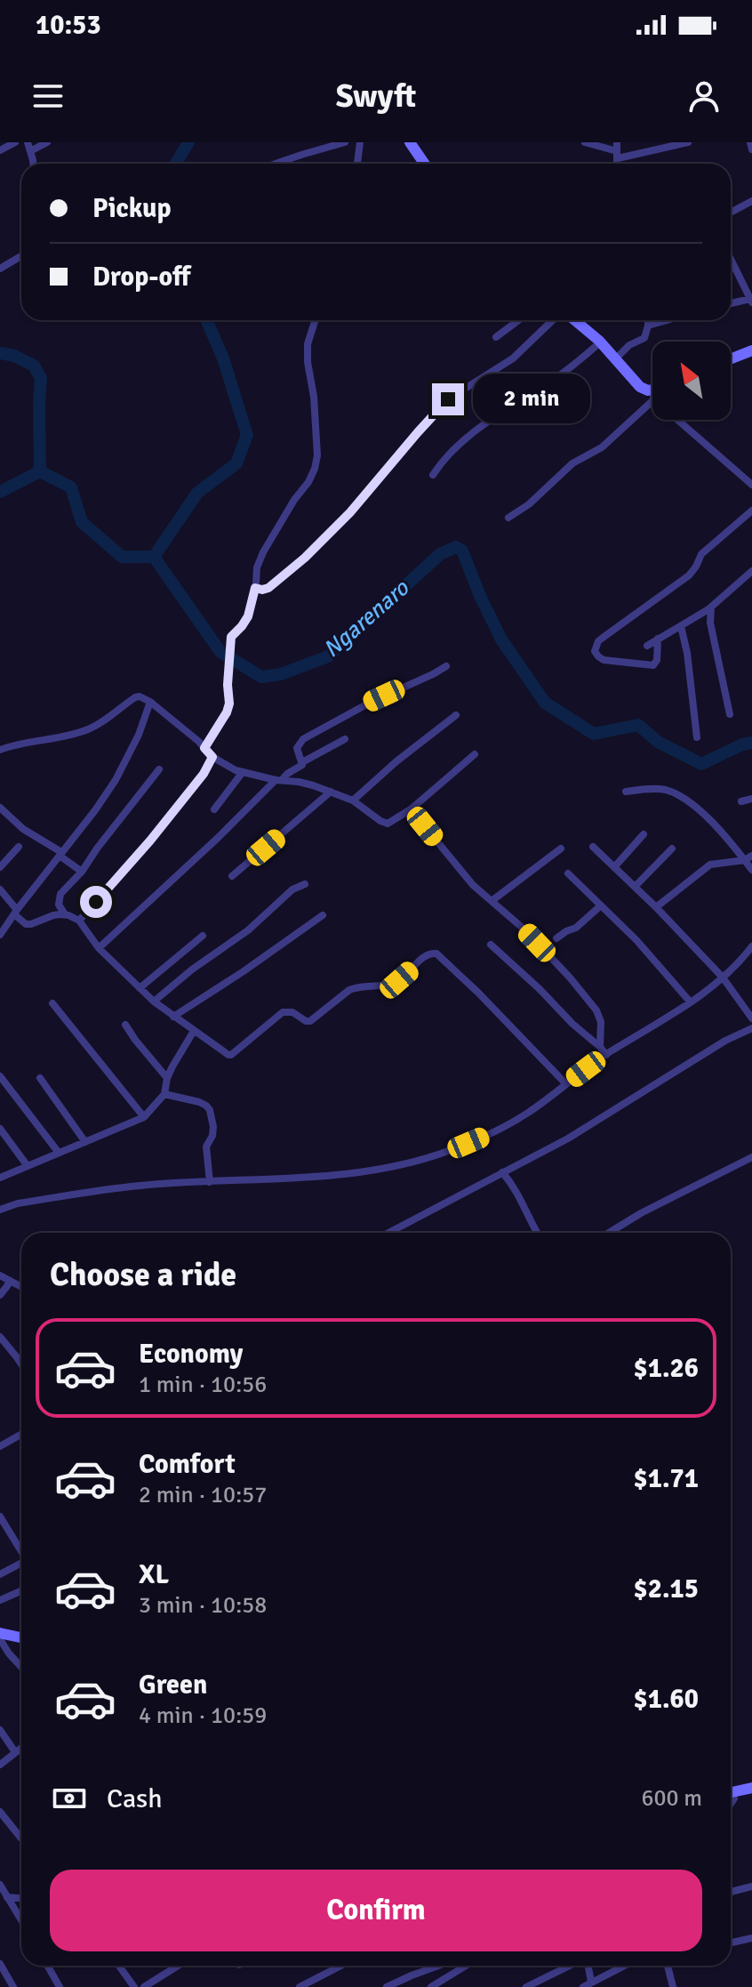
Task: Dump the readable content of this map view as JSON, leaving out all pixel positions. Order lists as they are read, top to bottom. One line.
{"water":["Ngarenaro"],"north":"top left","page":{"status":"10:53","header":"Swyft","banner":["Pickup","Drop-off"],"bubble":"2 min","heading":"Choose a ride","list":[{"name":"Economy","note":"1 min · 10:56","value":"$1.26"},{"name":"Comfort","note":"2 min · 10:57","value":"$1.71"},{"name":"XL","note":"3 min · 10:58","value":"$2.15"},{"name":"Green","note":"4 min · 10:59","value":"$1.60"}],"pay":["Cash","600 m"],"buttons":"Confirm"}}
